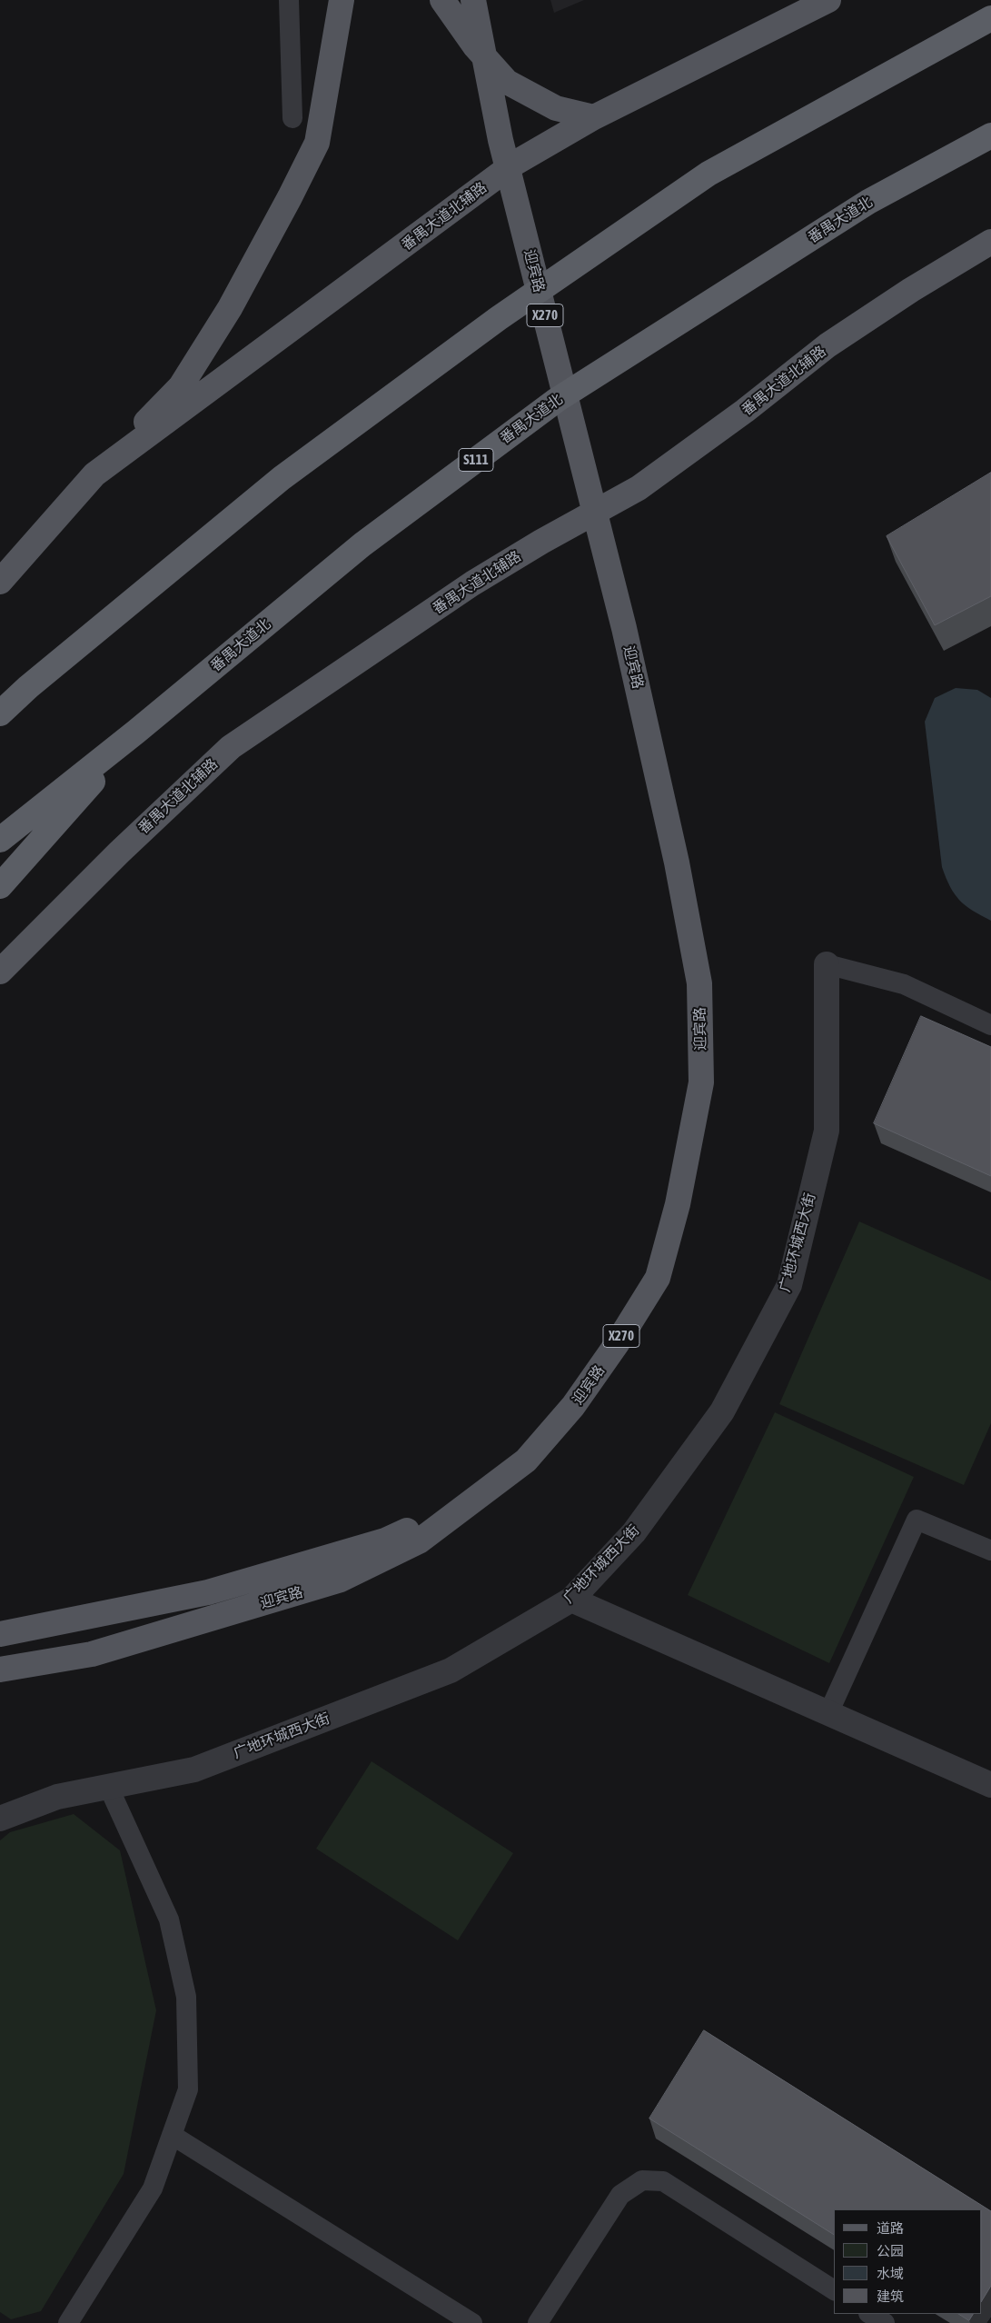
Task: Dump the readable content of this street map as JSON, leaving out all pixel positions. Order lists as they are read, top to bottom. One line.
{"streets":{"highway":["番禺大道北","S111"],"main road":["番禺大道北辅路","迎宾路","X270"],"street":["广地环城西大街"]},"legend":["道路","公园","水域","建筑"]}
